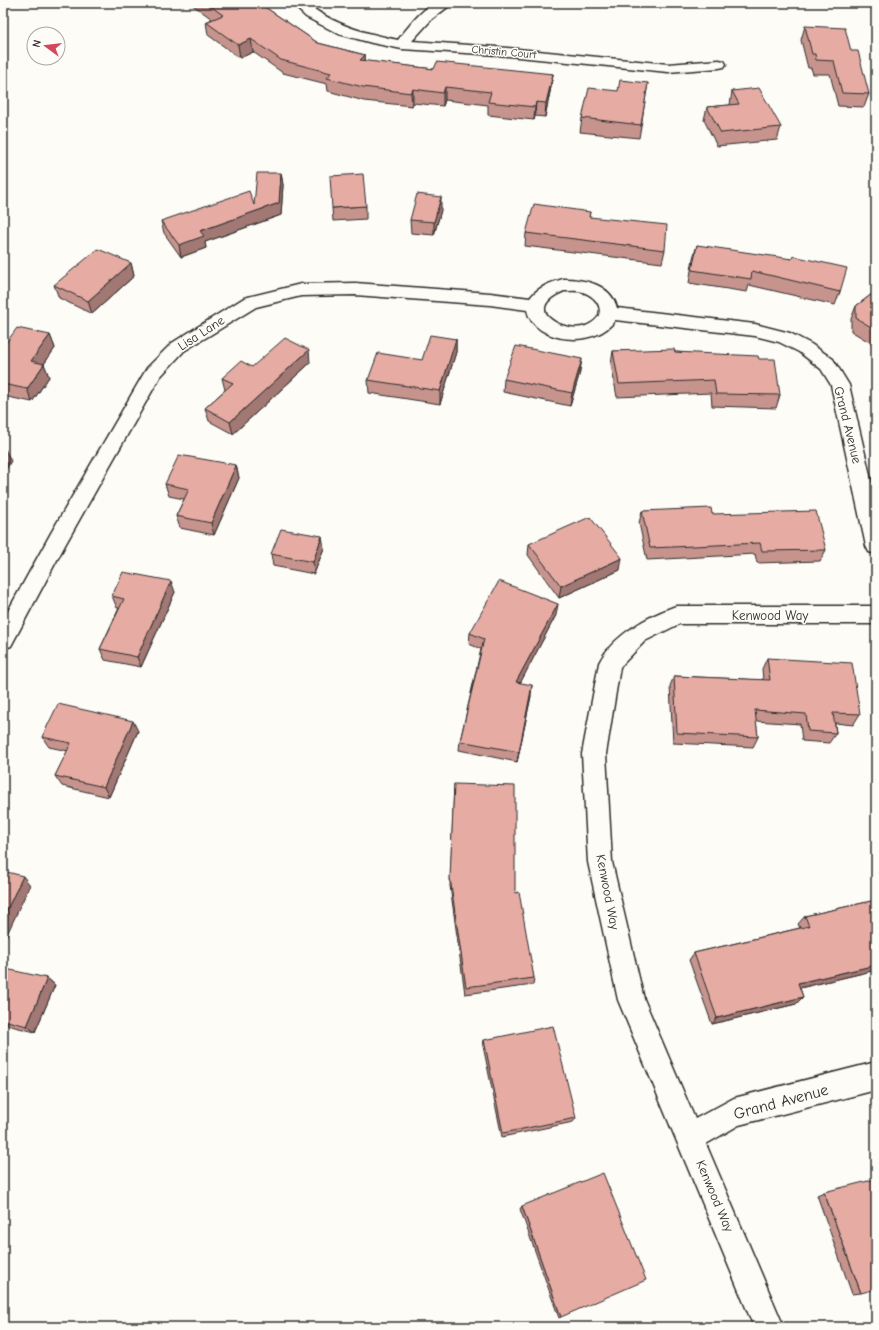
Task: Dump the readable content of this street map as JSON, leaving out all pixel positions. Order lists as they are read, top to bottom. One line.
{"streets":{"street":["Christin Court","Lisa Lane","Grand Avenue","Kenwood Way"]},"crossings":[["Lisa Lane","Grand Avenue"],["Grand Avenue","Kenwood Way"]],"north":"left"}
